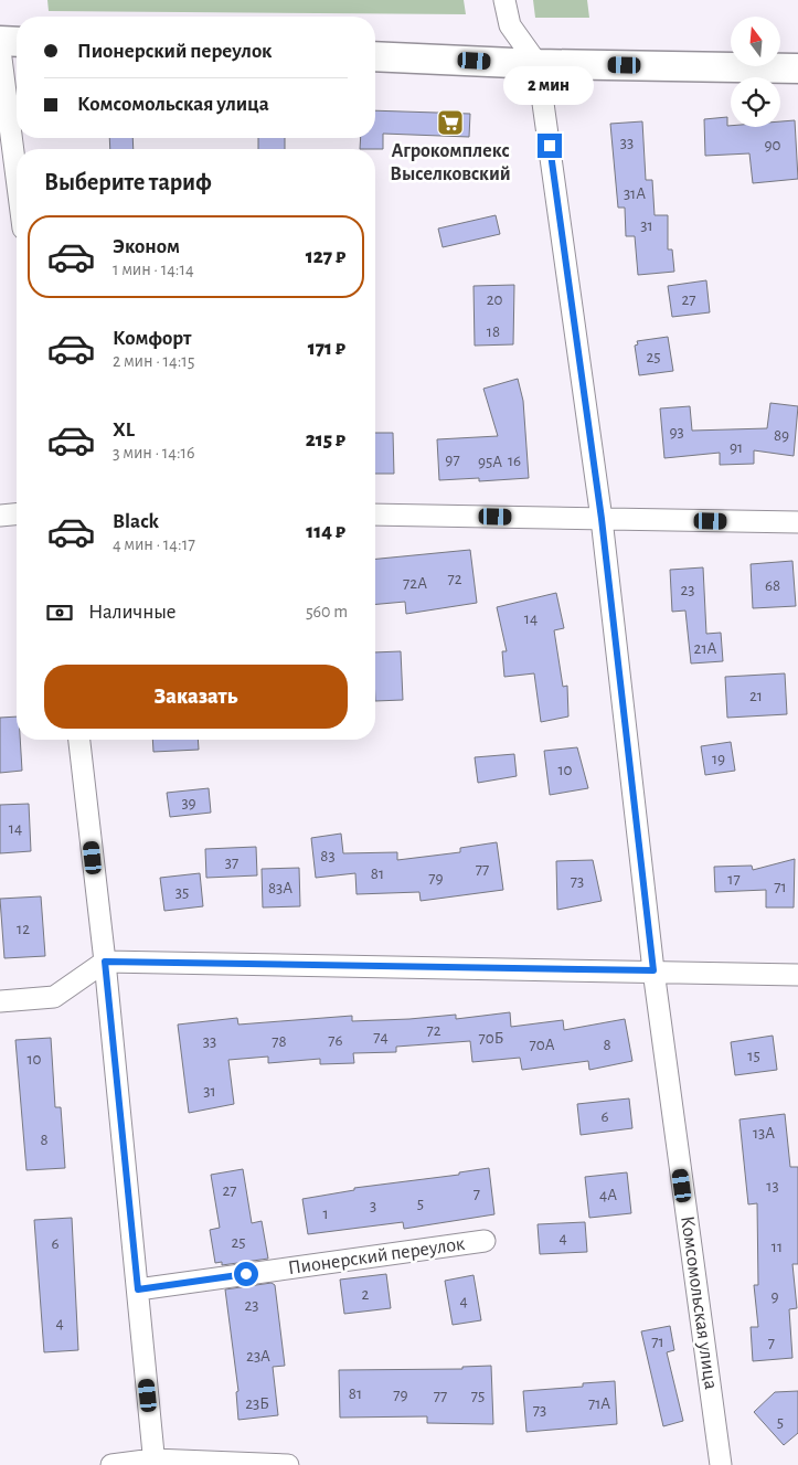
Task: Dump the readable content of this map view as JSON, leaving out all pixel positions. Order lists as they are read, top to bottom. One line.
{"streets":{"street":["Пионерский переулок","Комсомольская улица"]},"places":{"supermarket":["Агрокомплекс Выселковский"]},"house_numbers":["33","90","31А","31","20","27","18","25","93","89","91","97","16","95А","72","72А","68","23","14","21А","21","19","10","39","14","83","37","77","81","79","17","73","71","83А","35","12","72","74","70Б","76","33","78","70А","8","15","10","31","6","13А","8","13","27","7","4А","5","3","1","4","25","6","11","2","9","4","23","4","71","7","23А","81","79","77","75","23Б","71А","73","5"],"north":"top","page":{"banner":["Пионерский переулок","Комсомольская улица"],"bubble":"2 мин","heading":"Выберите тариф","list":[{"name":"Эконом","note":"1 мин · 14:14","value":"127 ₽"},{"name":"Комфорт","note":"2 мин · 14:15","value":"171 ₽"},{"name":"XL","note":"3 мин · 14:16","value":"215 ₽"},{"name":"Black","note":"4 мин · 14:17","value":"114 ₽"}],"pay":["Наличные","560 m"],"buttons":"Заказать"}}
